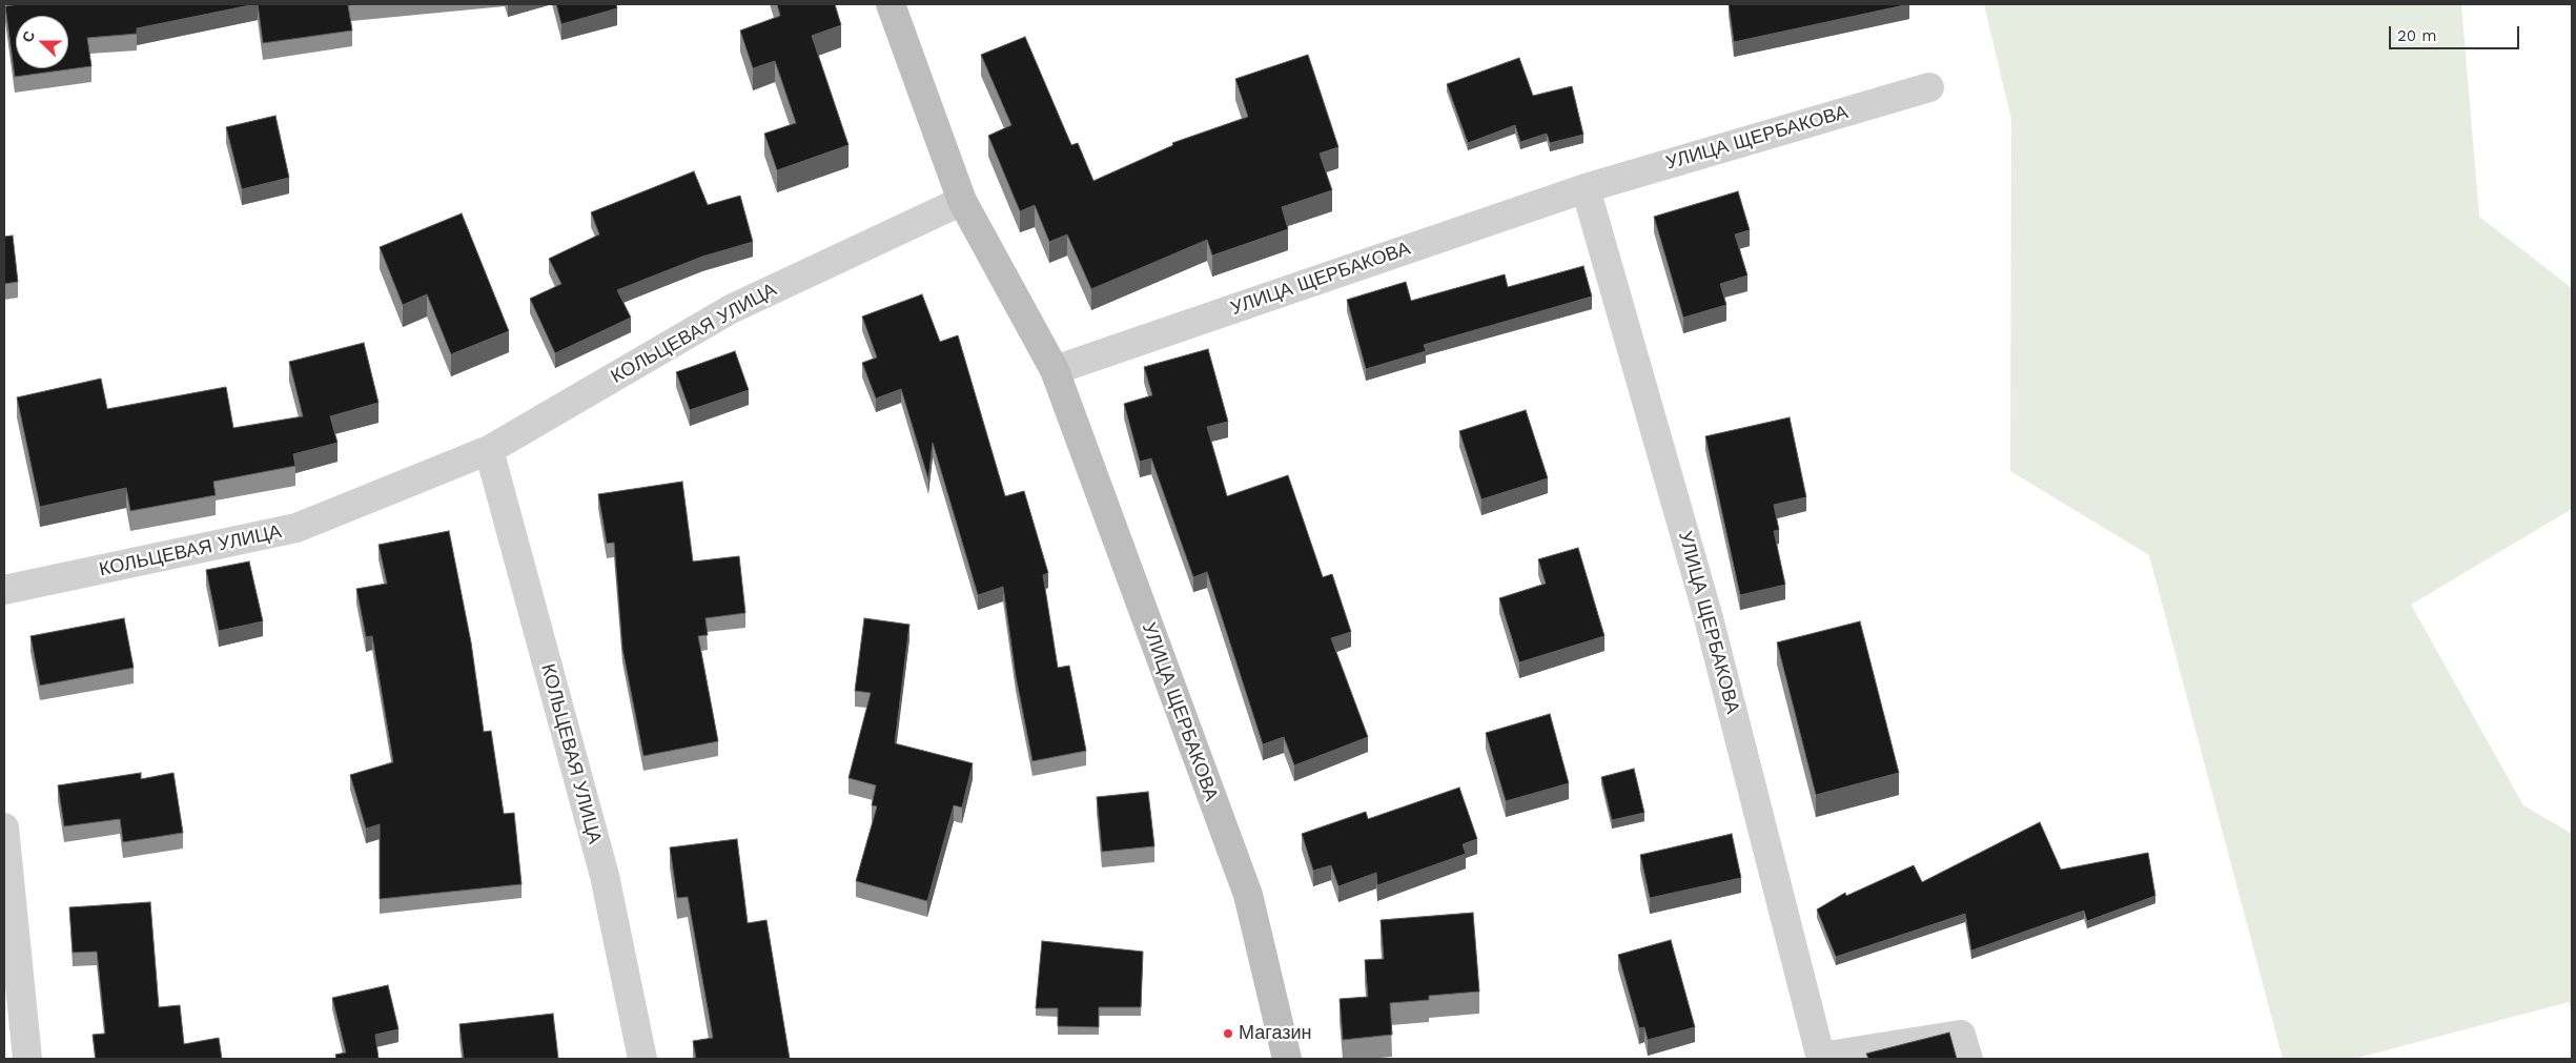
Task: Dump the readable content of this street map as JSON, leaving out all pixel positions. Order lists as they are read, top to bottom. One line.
{"streets":{"street":["УЛИЦА ЩЕРБАКОВА","КОЛЬЦЕВАЯ УЛИЦА"]},"crossings":[["УЛИЦА ЩЕРБАКОВА","КОЛЬЦЕВАЯ УЛИЦА"]],"places":["Магазин"],"scale_bar":"20 m","north":"left"}
